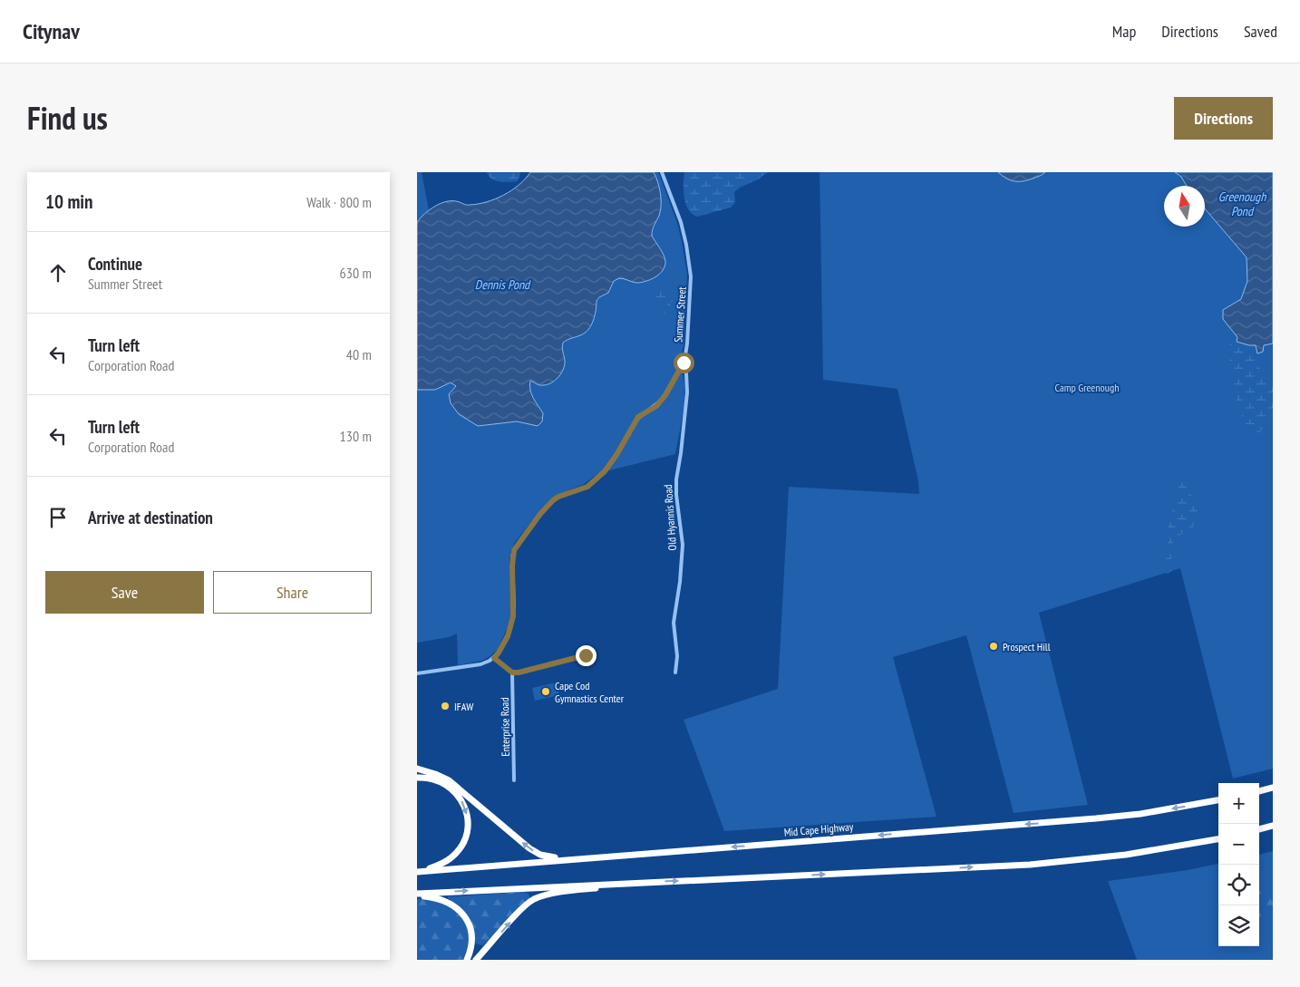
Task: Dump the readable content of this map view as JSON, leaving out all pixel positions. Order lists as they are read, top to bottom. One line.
{"streets":{"highway":["Mid Cape Highway"],"street":["Summer Street","Old Hyannis Road","Enterprise Road"]},"crossings":[["Summer Street","Old Hyannis Road"]],"water":["Greenough Pond","Dennis Pond"],"parks":["Camp Greenough"],"places":["Prospect Hill","Cape Cod Gymnastics Center","IFAW"],"north":"top","page":{"header":"Citynav","nav":["Map","Directions","Saved"],"title":"Find us","buttons":["Directions",["Save","Share"]],"heading":["10 min","Walk · 800 m"],"list":[["Continue","Summer Street","630 m"],["Turn left","Corporation Road","40 m"],["Turn left","Corporation Road","130 m"],"Arrive at destination"],"map_buttons":["+","−"]}}
